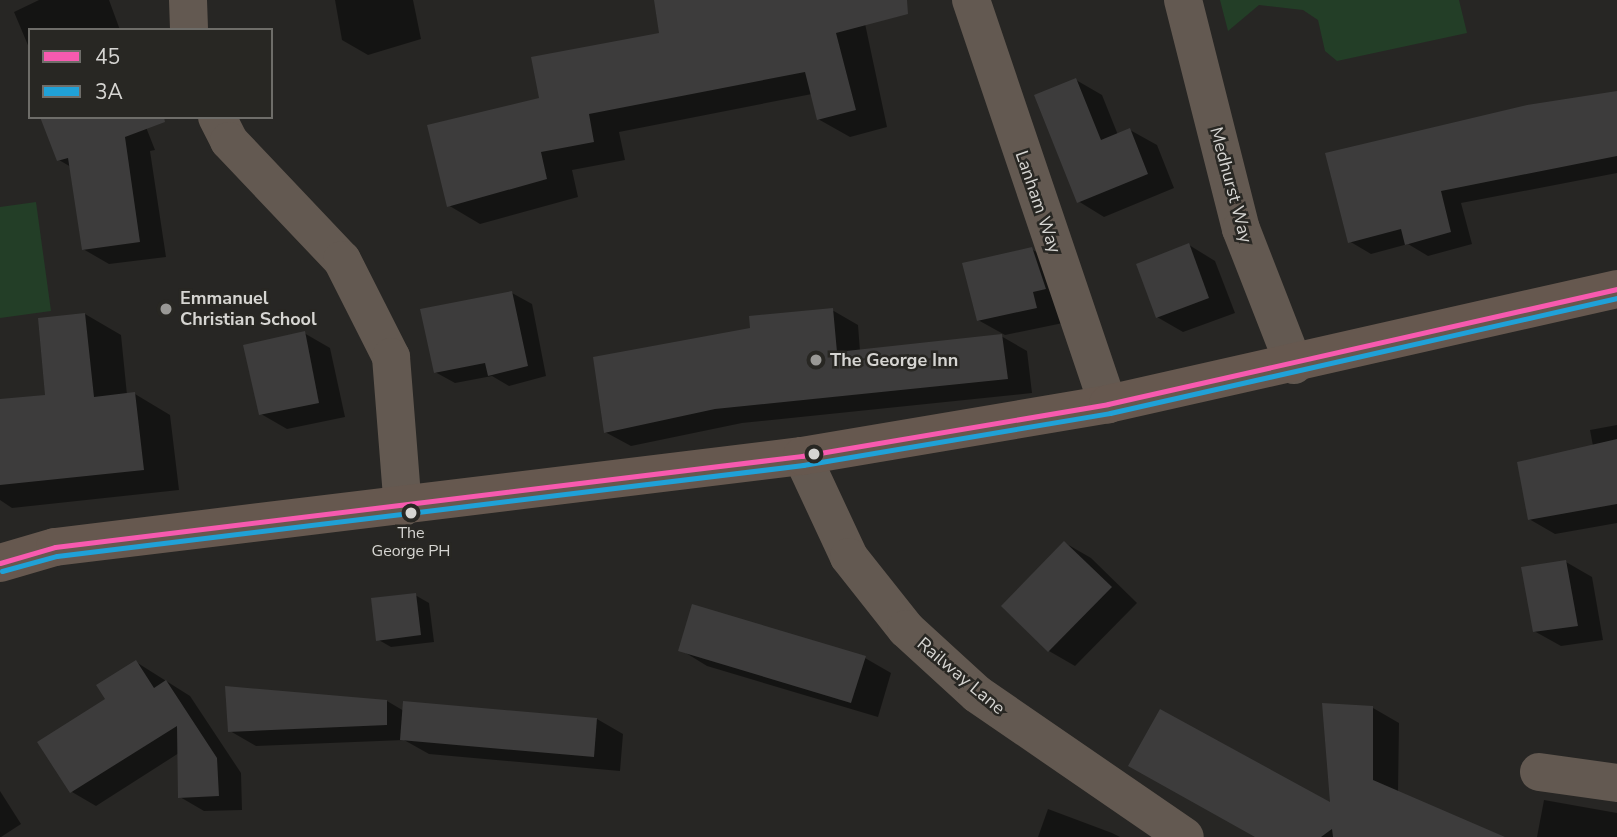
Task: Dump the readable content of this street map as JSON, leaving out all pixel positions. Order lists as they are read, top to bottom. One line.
{"streets":{"street":["Medhurst Way","Lanham Way","Railway Lane"]},"places":["Emmanuel Christian School","The George Inn","The George PH"],"lines":["transit line 45","transit line 3A"],"legend":["45","3A"]}
